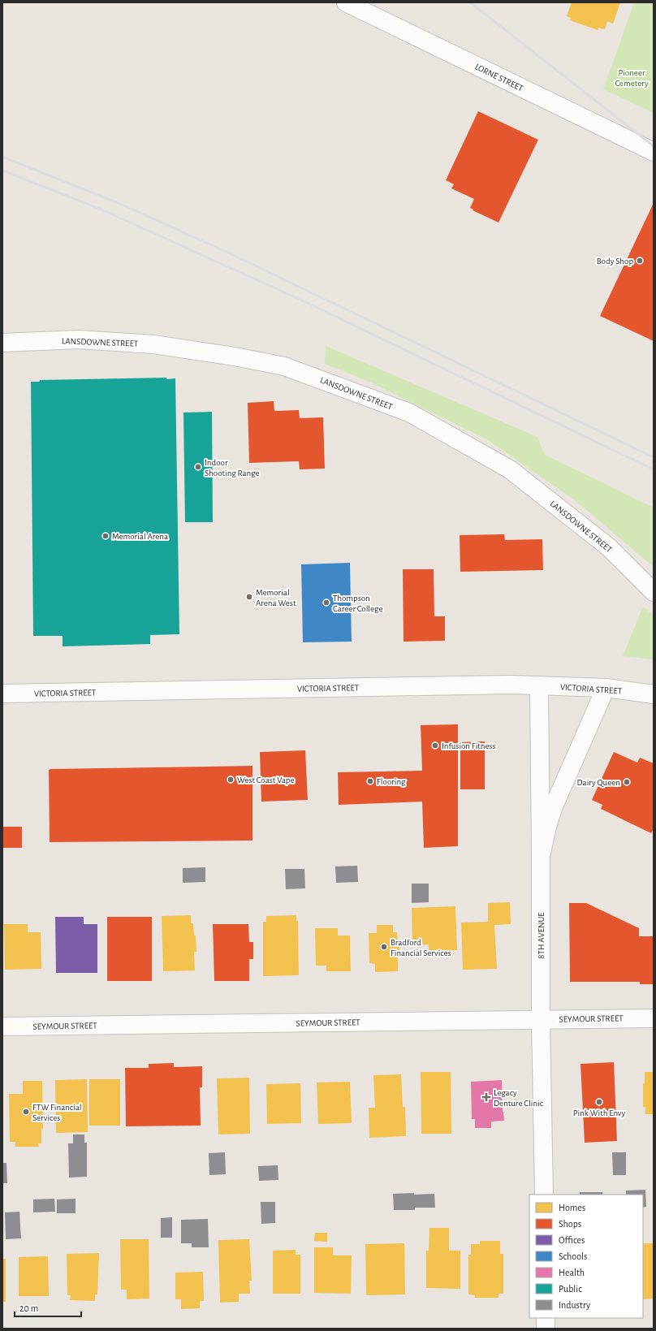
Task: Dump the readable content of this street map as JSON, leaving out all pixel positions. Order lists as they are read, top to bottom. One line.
{"streets":{"street":["LORNE STREET","LANSDOWNE STREET","VICTORIA STREET","8TH AVENUE","SEYMOUR STREET"]},"crossings":[["VICTORIA STREET","8TH AVENUE"],["8TH AVENUE","SEYMOUR STREET"]],"parks":["Pioneer Cemetery"],"places":{"other":["Body Shop","Indoor Shooting Range","Memorial Arena","Memorial Arena West","Thompson Career College","Infusion Fitness","West Coast Vape","Flooring","Dairy Queen","Bradford Financial Services","Pink With Envy","FTW Financial Services"],"health":["Legacy Denture Clinic"]},"legend":["Homes","Shops","Offices","Schools","Health","Public","Industry"],"scale_bar":"20 m"}
